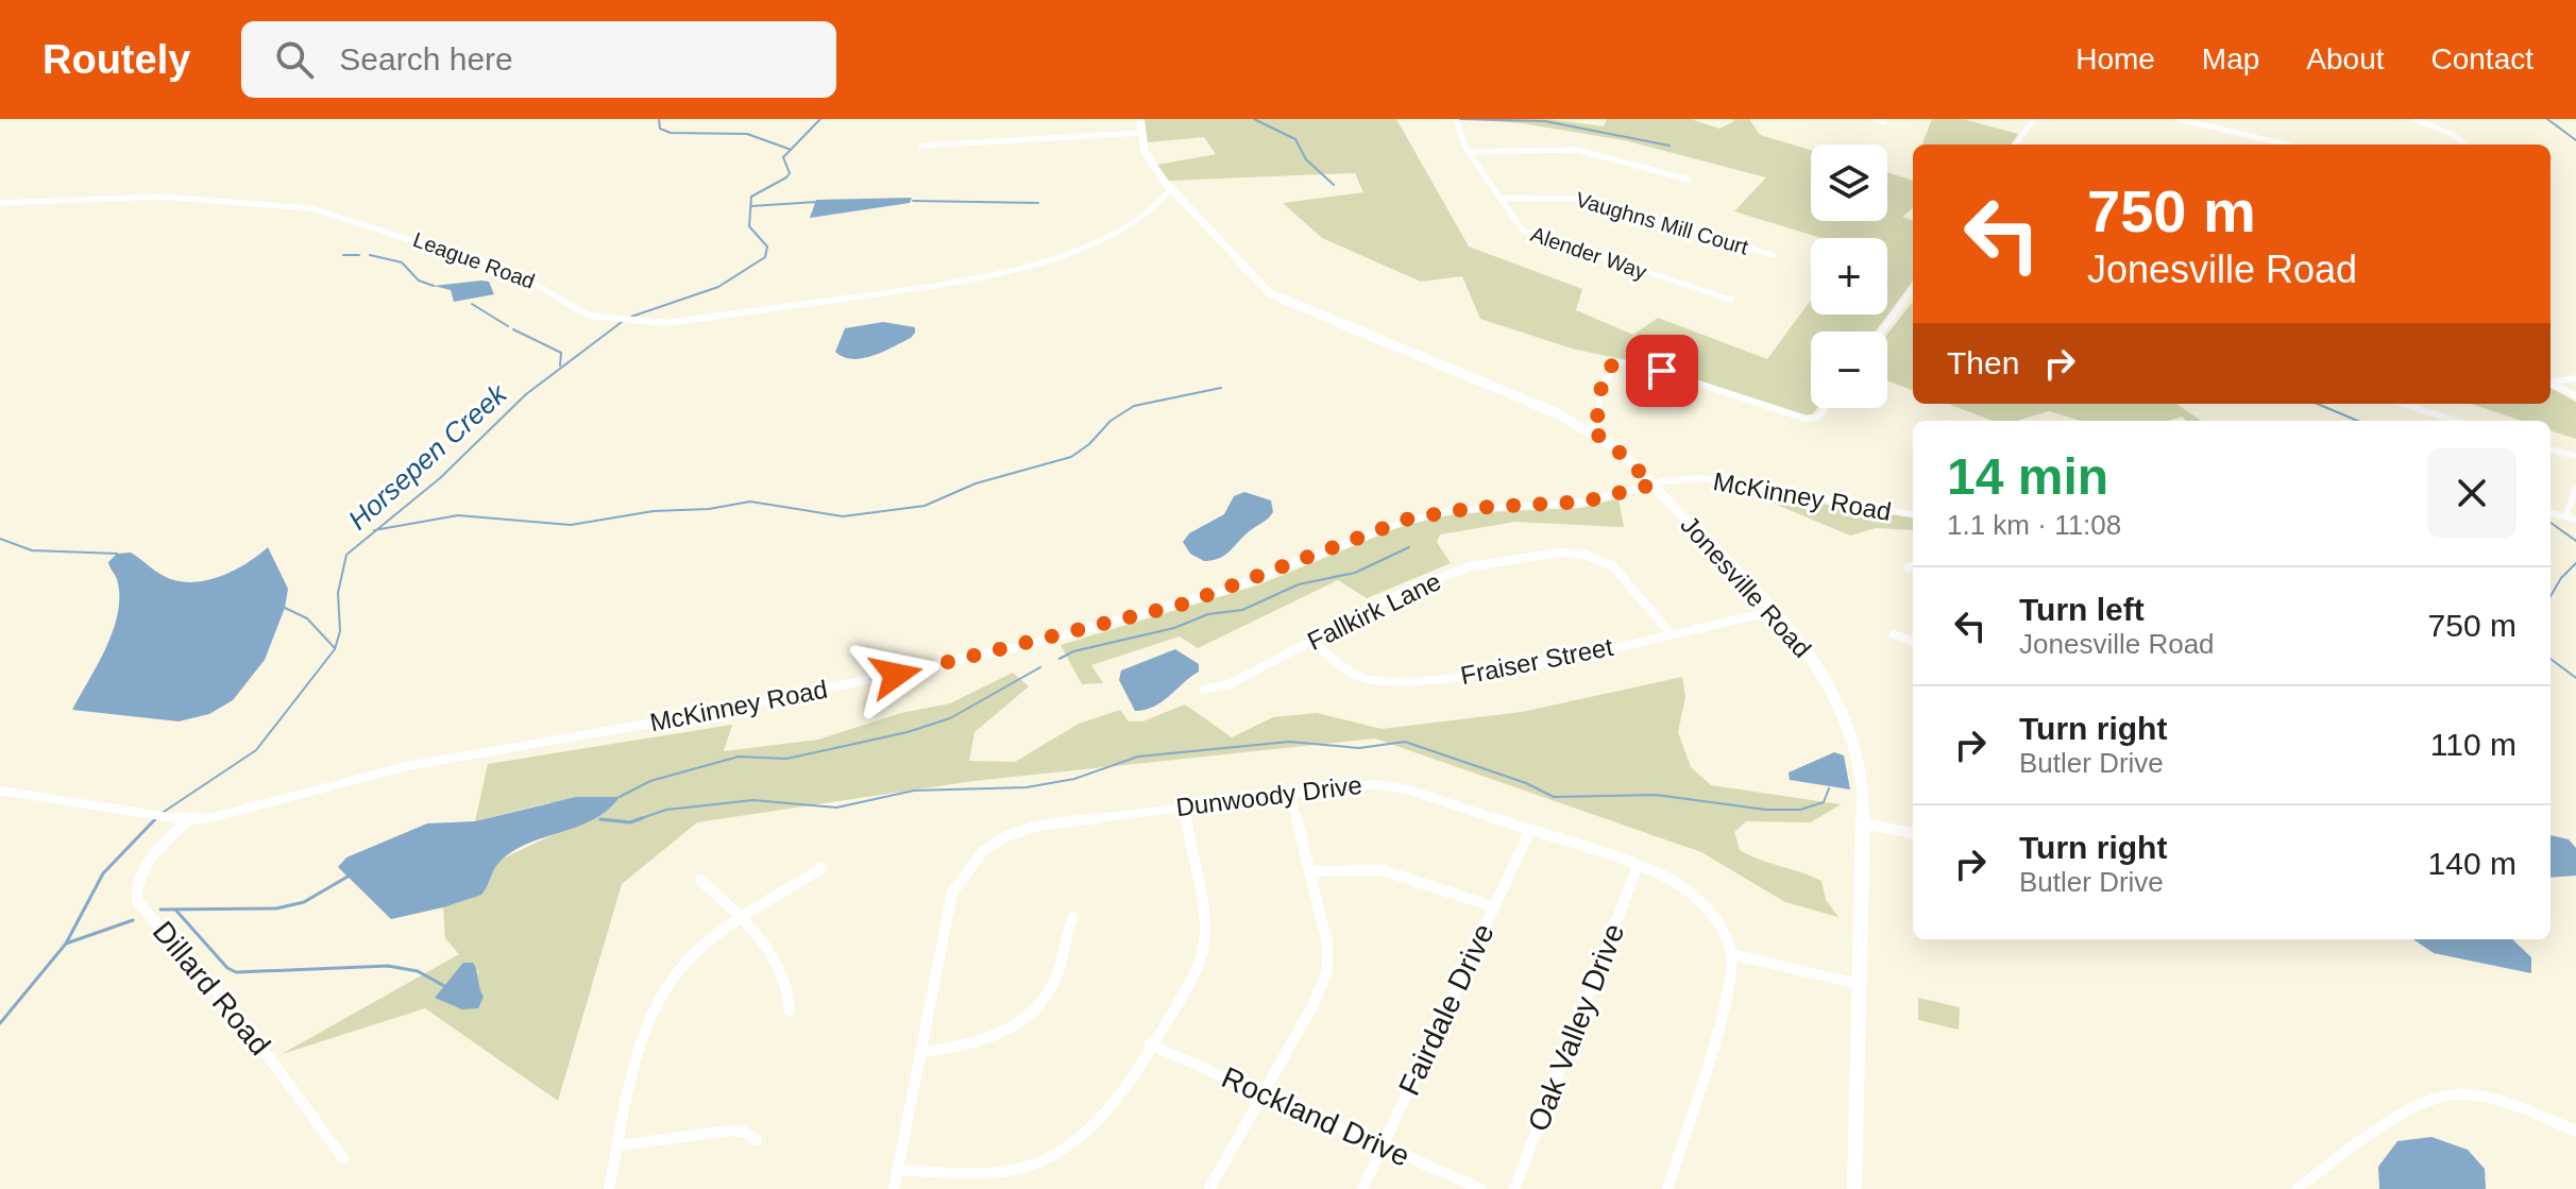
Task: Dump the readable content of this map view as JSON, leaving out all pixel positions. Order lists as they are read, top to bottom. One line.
{"streets":{"street":["Vaughns Mill Court","Alender Way","League Road","McKinney Road","Jonesville Road","Fallkirk Lane","Fraiser Street","Dunwoody Drive","Dillard Road","Fairdale Drive","Oak Valley Drive","Rockland Drive"]},"crossings":[["Vaughns Mill Court","Alender Way"],["League Road","Jonesville Road"],["McKinney Road","Jonesville Road"],["McKinney Road","Dillard Road"],["Jonesville Road","Fraiser Street"],["Fallkirk Lane","Fraiser Street"],["Dunwoody Drive","Fairdale Drive"],["Dunwoody Drive","Oak Valley Drive"],["Fairdale Drive","Rockland Drive"]],"water":["Horsepen Creek"],"page":{"header":"Routely","search":"Search here","nav":["Home","Map","About","Contact"],"map_buttons":["+","−"],"turn":["750 m","Jonesville Road"],"then":"Then","heading":["14 min","1.1 km · 11:08"],"list":[{"name":"Turn left","note":"Jonesville Road","value":"750 m"},{"name":"Turn right","note":"Butler Drive","value":"110 m"},{"name":"Turn right","note":"Butler Drive","value":"140 m"}]}}
